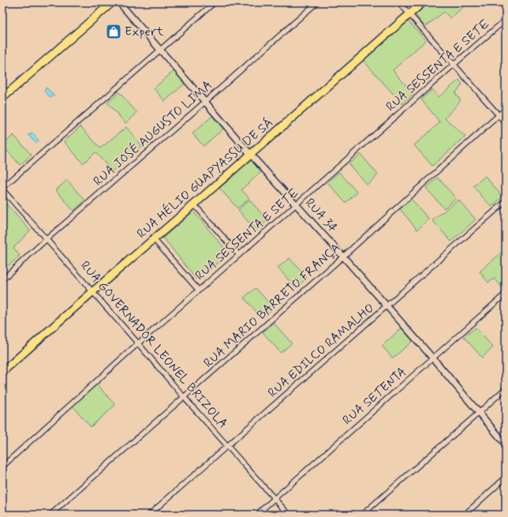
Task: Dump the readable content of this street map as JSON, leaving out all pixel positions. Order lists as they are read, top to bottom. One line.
{"streets":{"main road":["RUA HÉLIO GUAPYASSU DE SÁ"],"street":["RUA SESSENTA E SETE","RUA JOSÉ AUGUSTO LIMA","RUA 34","RUA MARIO BARRETO FRANÇA","RUA GOVERNADOR LEONEL BRIZOLA","RUA EDILCO RAMALHO","RUA SETENTA"]},"crossings":[["RUA SESSENTA E SETE","RUA 34"],["RUA SESSENTA E SETE","RUA GOVERNADOR LEONEL BRIZOLA"],["RUA JOSÉ AUGUSTO LIMA","RUA 34"],["RUA JOSÉ AUGUSTO LIMA","RUA GOVERNADOR LEONEL BRIZOLA"],["RUA HÉLIO GUAPYASSU DE SÁ","RUA 34"],["RUA HÉLIO GUAPYASSU DE SÁ","RUA GOVERNADOR LEONEL BRIZOLA"],["RUA 34","RUA MARIO BARRETO FRANÇA"],["RUA 34","RUA EDILCO RAMALHO"],["RUA 34","RUA SETENTA"],["RUA MARIO BARRETO FRANÇA","RUA GOVERNADOR LEONEL BRIZOLA"],["RUA GOVERNADOR LEONEL BRIZOLA","RUA EDILCO RAMALHO"],["RUA GOVERNADOR LEONEL BRIZOLA","RUA SETENTA"]],"places":{"shop":["Expert"]}}
